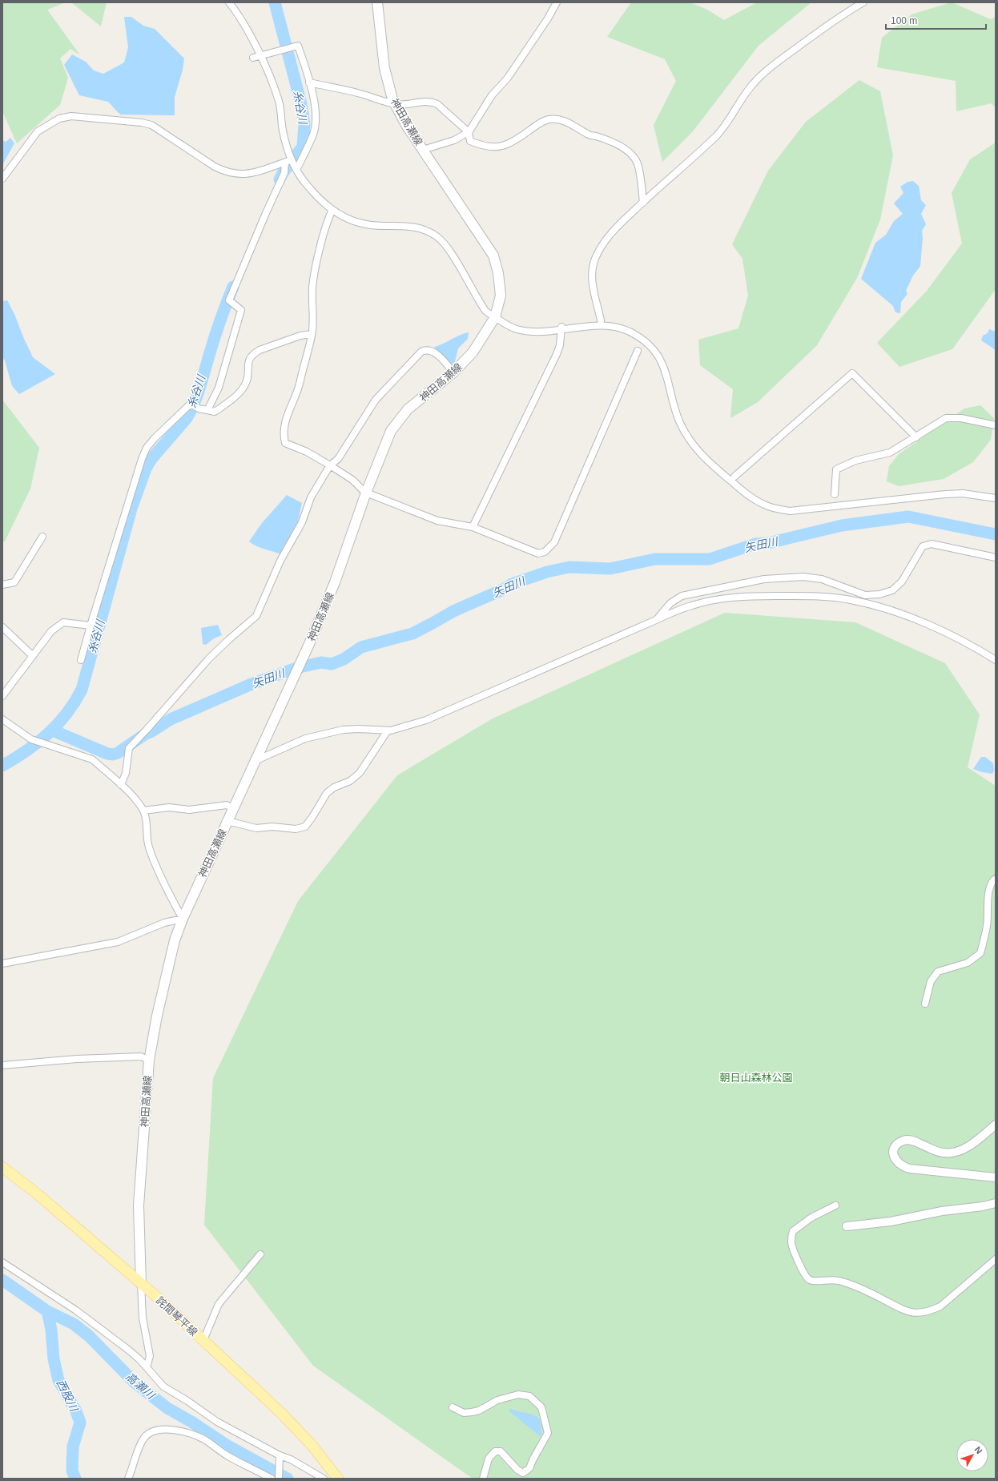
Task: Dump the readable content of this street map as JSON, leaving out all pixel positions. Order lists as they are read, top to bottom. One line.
{"streets":{"main road":["神田高瀬線","詫間琴平線"]},"crossings":[["神田高瀬線","詫間琴平線"]],"water":["糸谷川","矢田川","高瀬川","西股川"],"parks":["朝日山森林公園"],"scale_bar":"100 m","north":"top right"}
